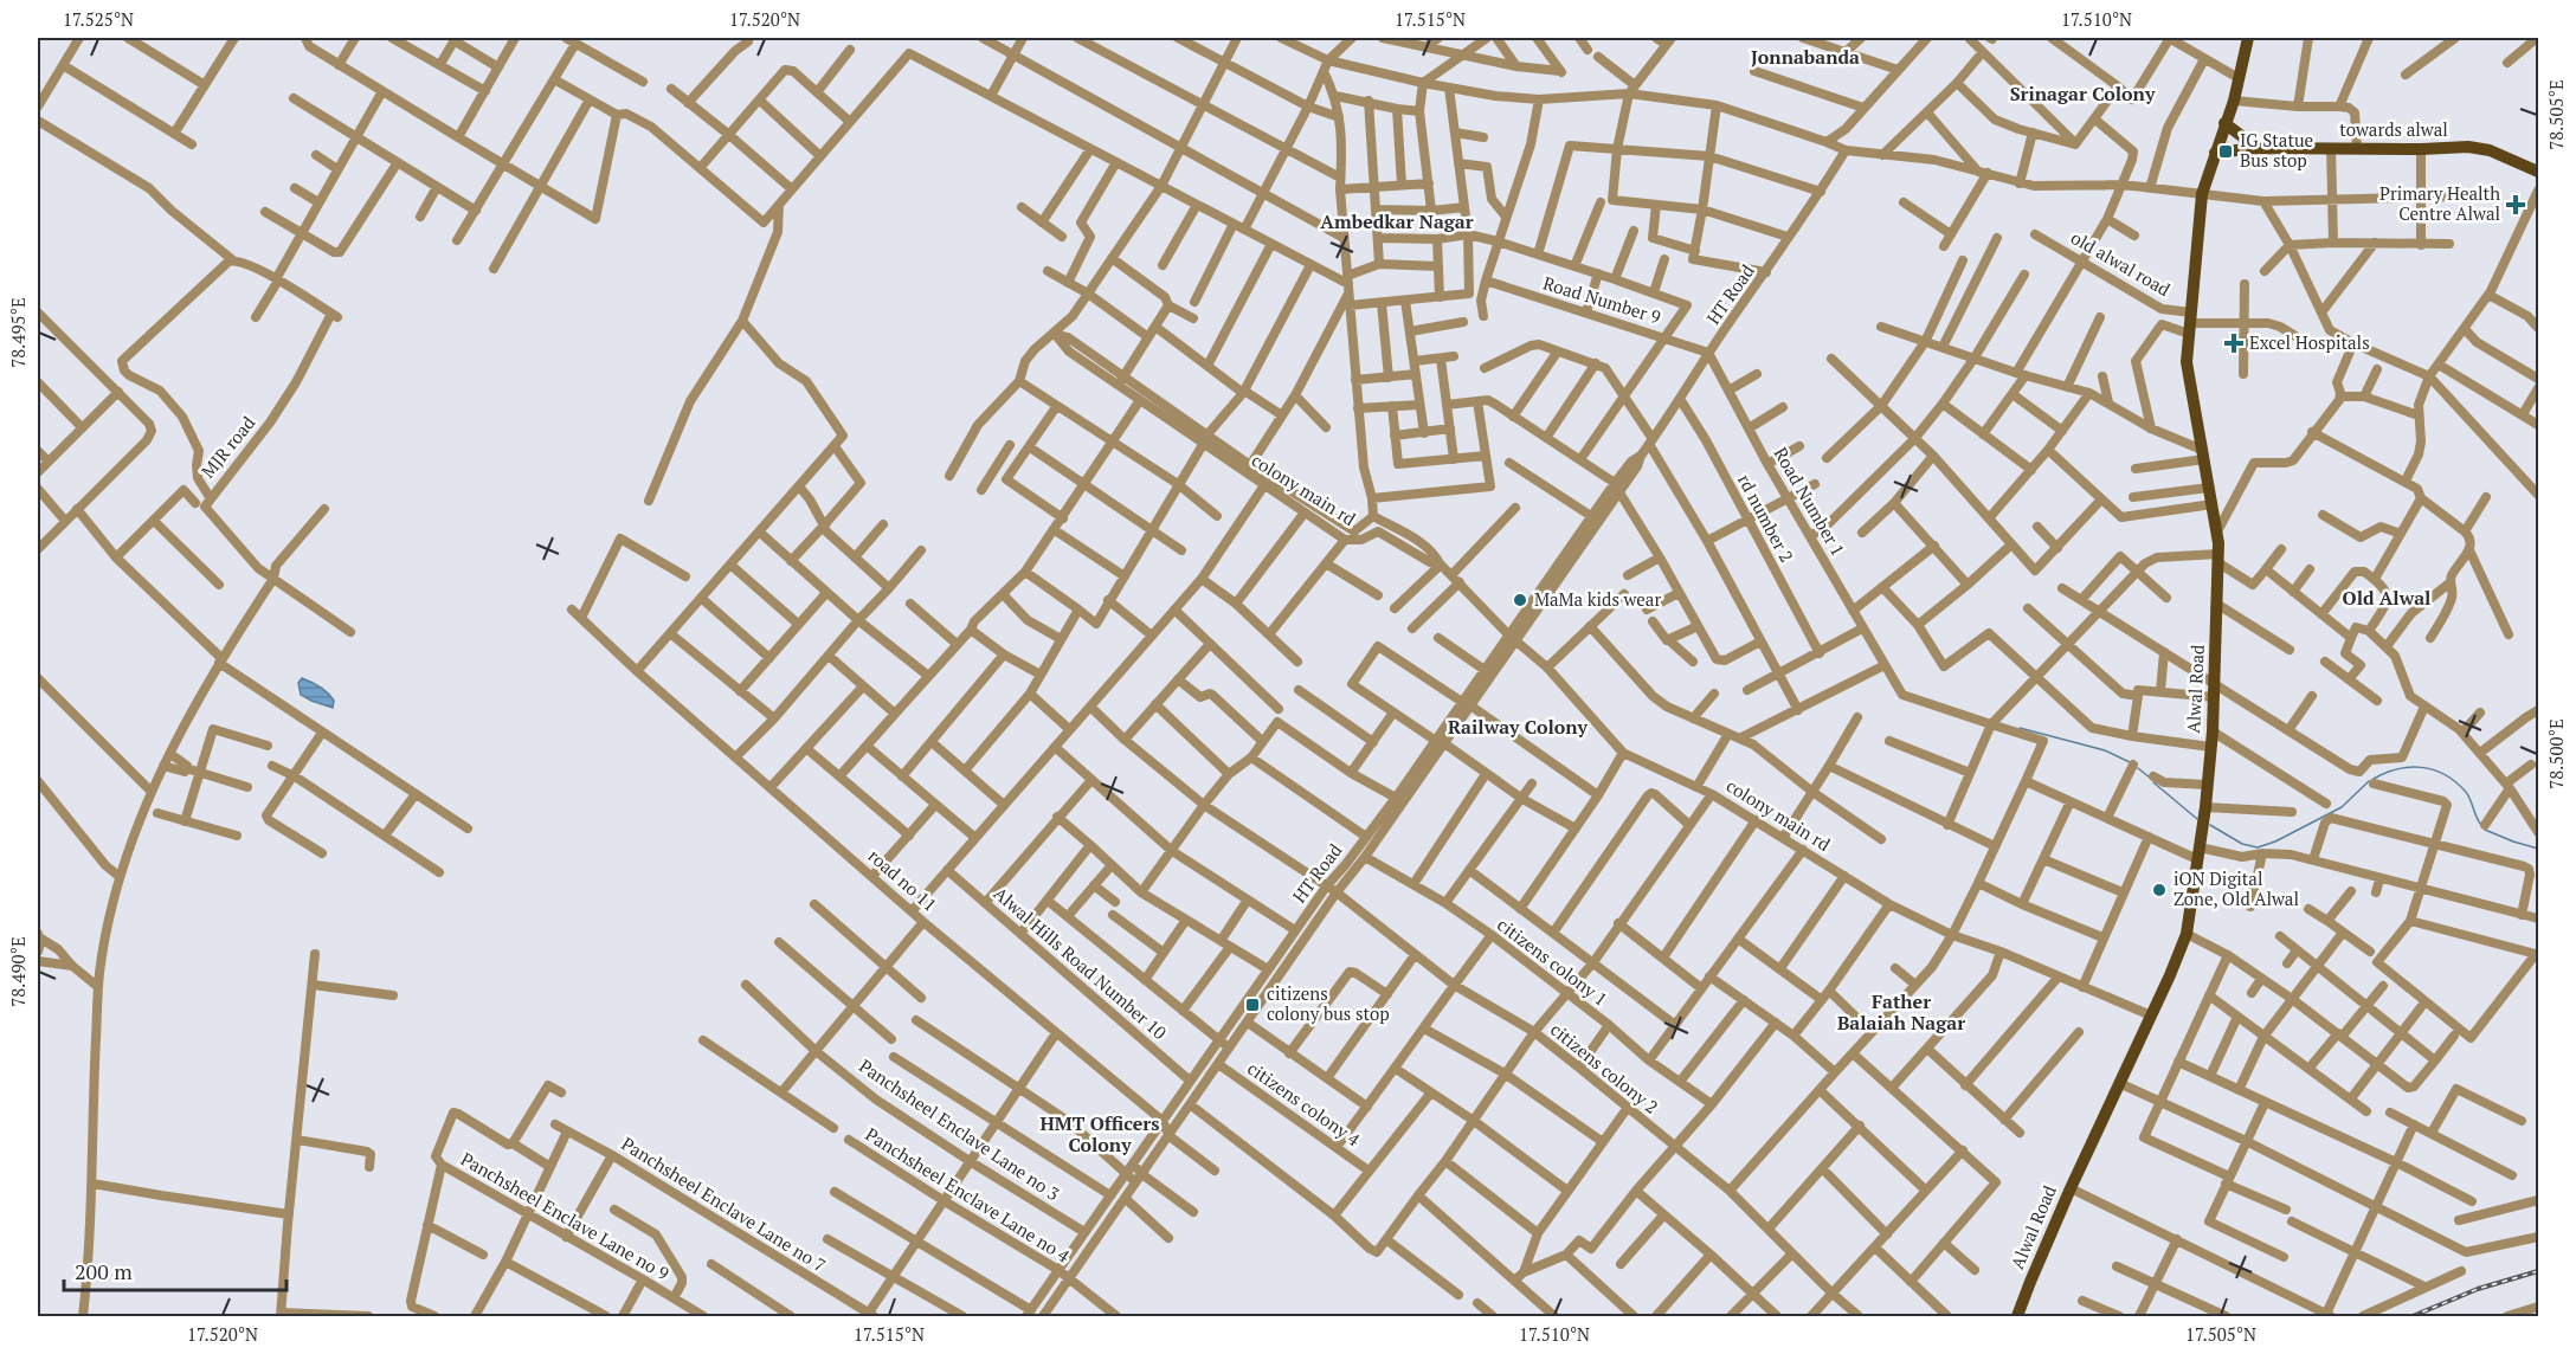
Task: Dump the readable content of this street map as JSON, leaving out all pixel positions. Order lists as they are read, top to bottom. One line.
{"streets":{"main road":["towards alwal","Alwal Road"],"street":["old alwal road","HT Road","Road Number 9","MJR road","colony main rd","Road Number 1","rd number 2","road no 11","citizens colony 1","Alwal Hills Road Number 10","citizens colony 2","citizens colony 4","Panchsheel Enclave Lane no 3","Panchsheel Enclave Lane no 4","Panchsheel Enclave Lane no 7","Panchsheel Enclave Lane no 9"]},"crossings":[["towards alwal","Alwal Road"],["old alwal road","Alwal Road"],["HT Road","Road Number 9"],["HT Road","colony main rd"],["HT Road","Road Number 1"],["HT Road","rd number 2"],["HT Road","road no 11"],["HT Road","citizens colony 1"],["HT Road","Alwal Hills Road Number 10"],["HT Road","citizens colony 2"],["HT Road","citizens colony 4"],["HT Road","Panchsheel Enclave Lane no 3"],["HT Road","Panchsheel Enclave Lane no 4"],["Road Number 9","Road Number 1"],["colony main rd","Alwal Road"]],"districts":["Jonnabanda","Srinagar Colony","Ambedkar Nagar","Old Alwal","Railway Colony","Father Balaiah Nagar","HMT Officers Colony"],"places":{"transit":["IG Statue Bus stop","citizens colony bus stop"],"health":["Primary Health Centre Alwal","Excel Hospitals"],"other":["MaMa kids wear","iON Digital Zone, Old Alwal"]},"scale_bar":"200 m","coordinates":["17.525°N","17.520°N","17.515°N","17.510°N","78.505°E","78.495°E","78.500°E","78.490°E","17.505°N"]}
